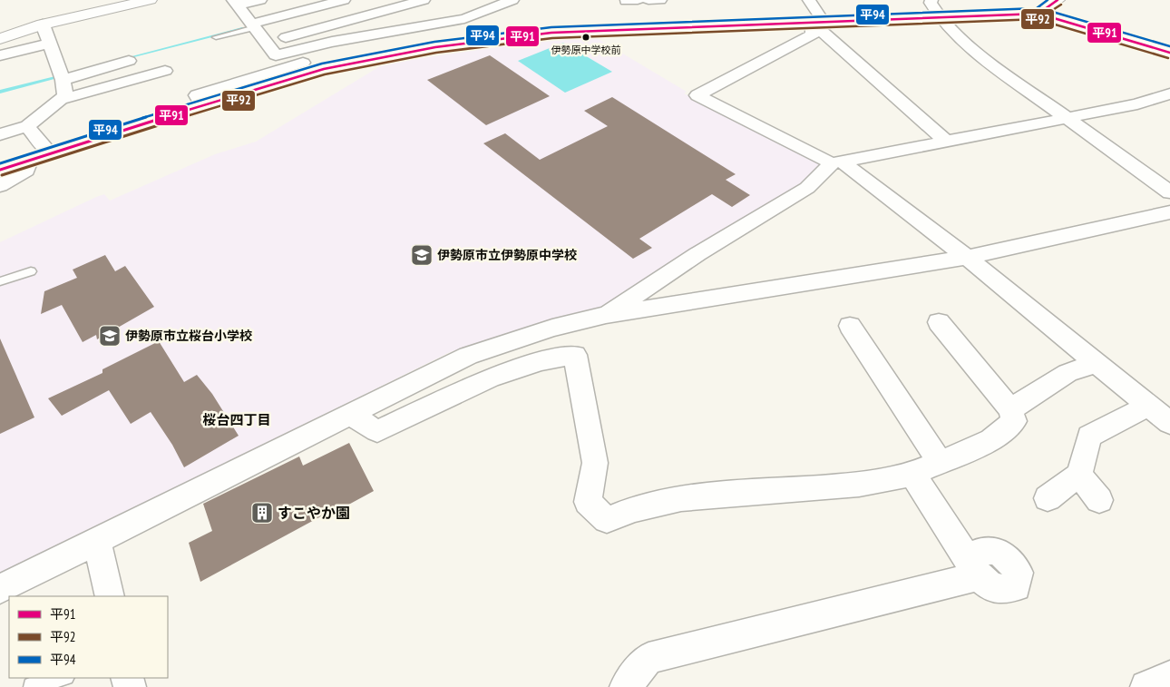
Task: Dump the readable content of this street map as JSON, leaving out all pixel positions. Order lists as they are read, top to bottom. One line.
{"districts":["桜台四丁目"],"places":{"other":["伊勢原中学校前"],"school or university":["伊勢原市立伊勢原中学校","伊勢原市立桜台小学校"],"building":["すこやか園"]},"lines":["transit line 平91","transit line 平94","transit line 平92"],"legend":["平91","平92","平94"]}
